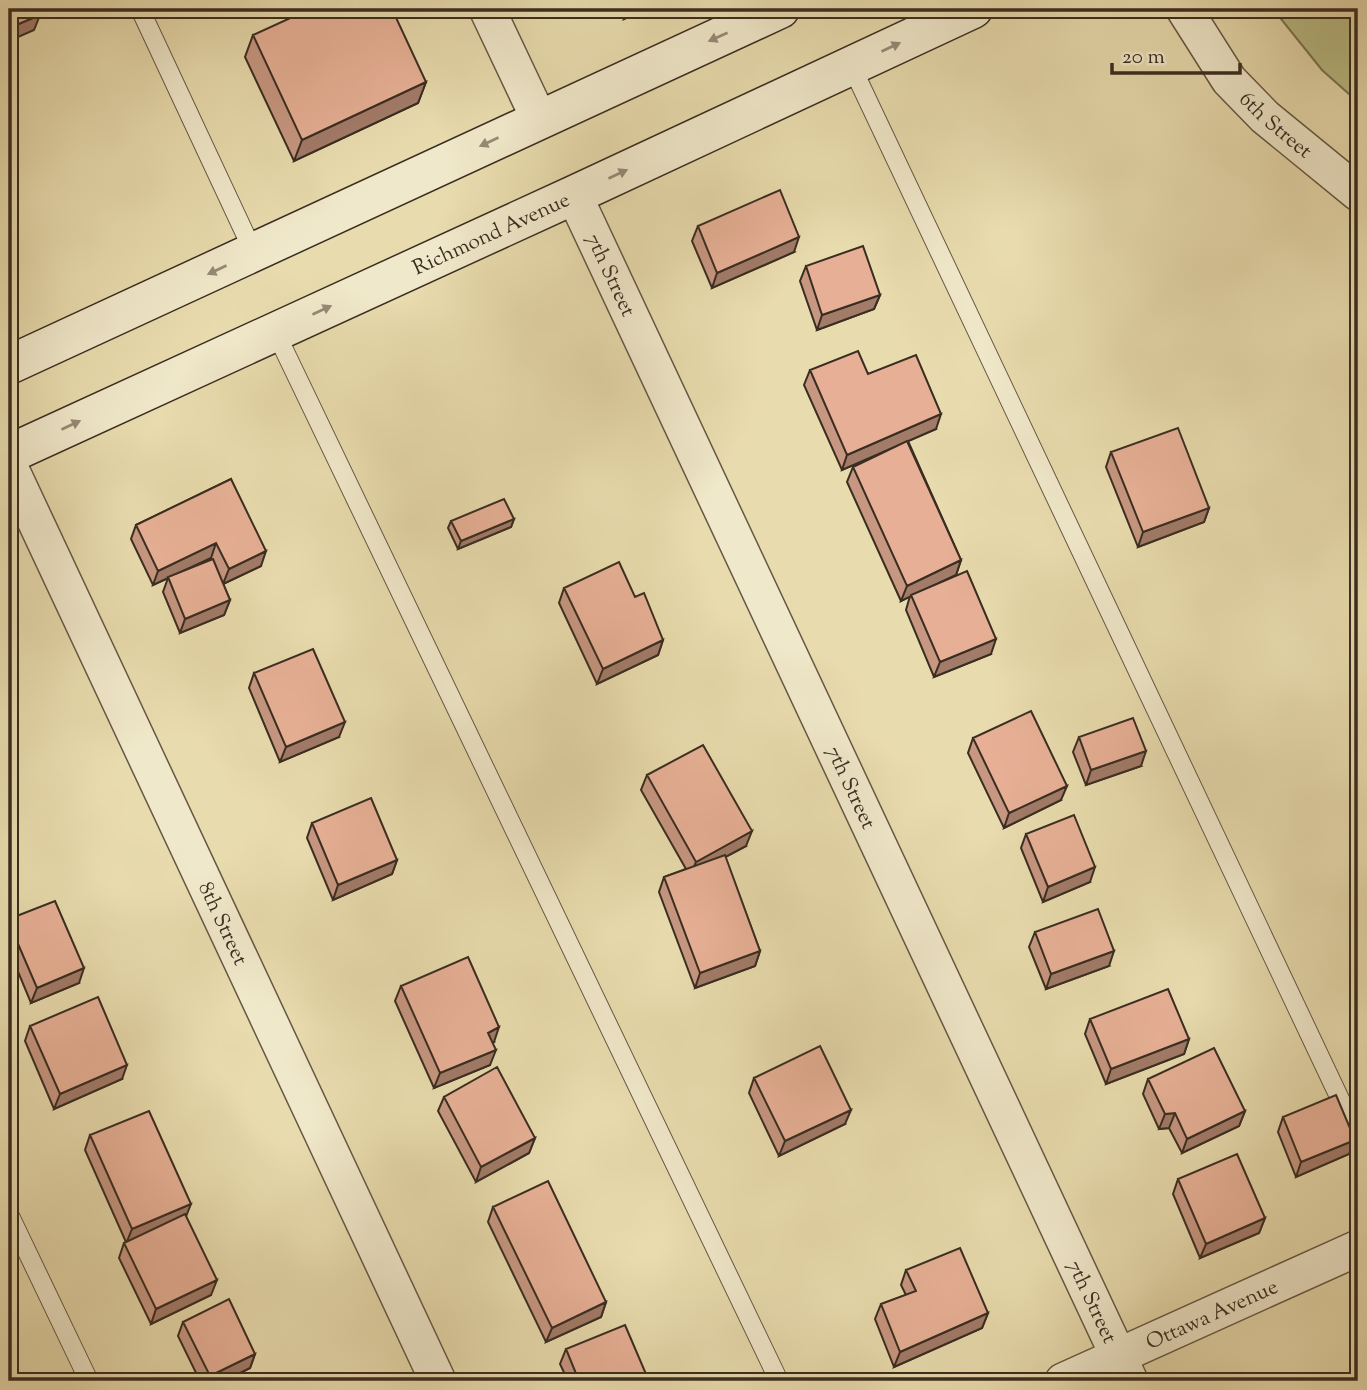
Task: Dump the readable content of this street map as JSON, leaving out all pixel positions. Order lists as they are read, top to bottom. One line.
{"streets":{"main road":["Richmond Avenue"],"street":["6th Street","7th Street","8th Street","Ottawa Avenue"]},"crossings":[["Richmond Avenue","7th Street"],["7th Street","Ottawa Avenue"]],"scale_bar":"20 m"}
